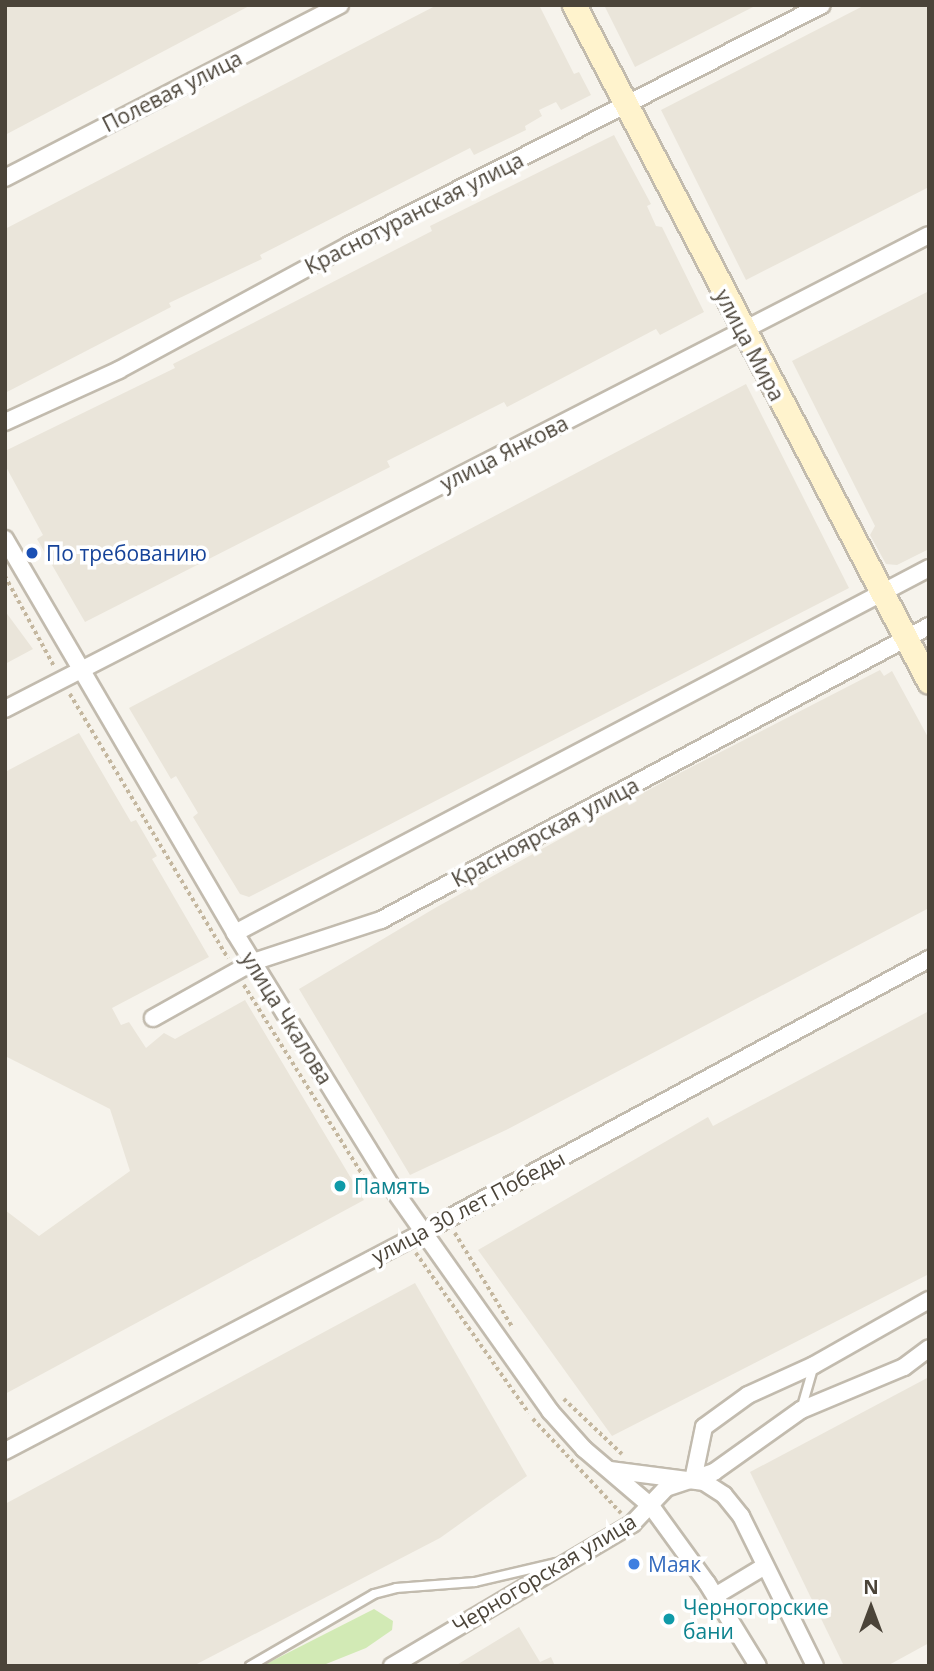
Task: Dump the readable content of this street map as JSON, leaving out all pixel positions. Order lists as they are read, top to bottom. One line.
{"streets":{"main road":["улица Мира"],"street":["Полевая улица","Краснотуранская улица","улица Янкова","Красноярская улица","улица Чкалова","улица 30 лет Победы","Черногорская улица"]},"crossings":[["Краснотуранская улица","улица Мира"],["улица Мира","улица Янкова"],["улица Мира","Красноярская улица"],["улица Янкова","улица Чкалова"],["Красноярская улица","улица Чкалова"],["улица Чкалова","улица 30 лет Победы"],["улица Чкалова","Черногорская улица"]],"places":["По требованию","Память","Маяк","Черногорские бани"],"north":"top"}
